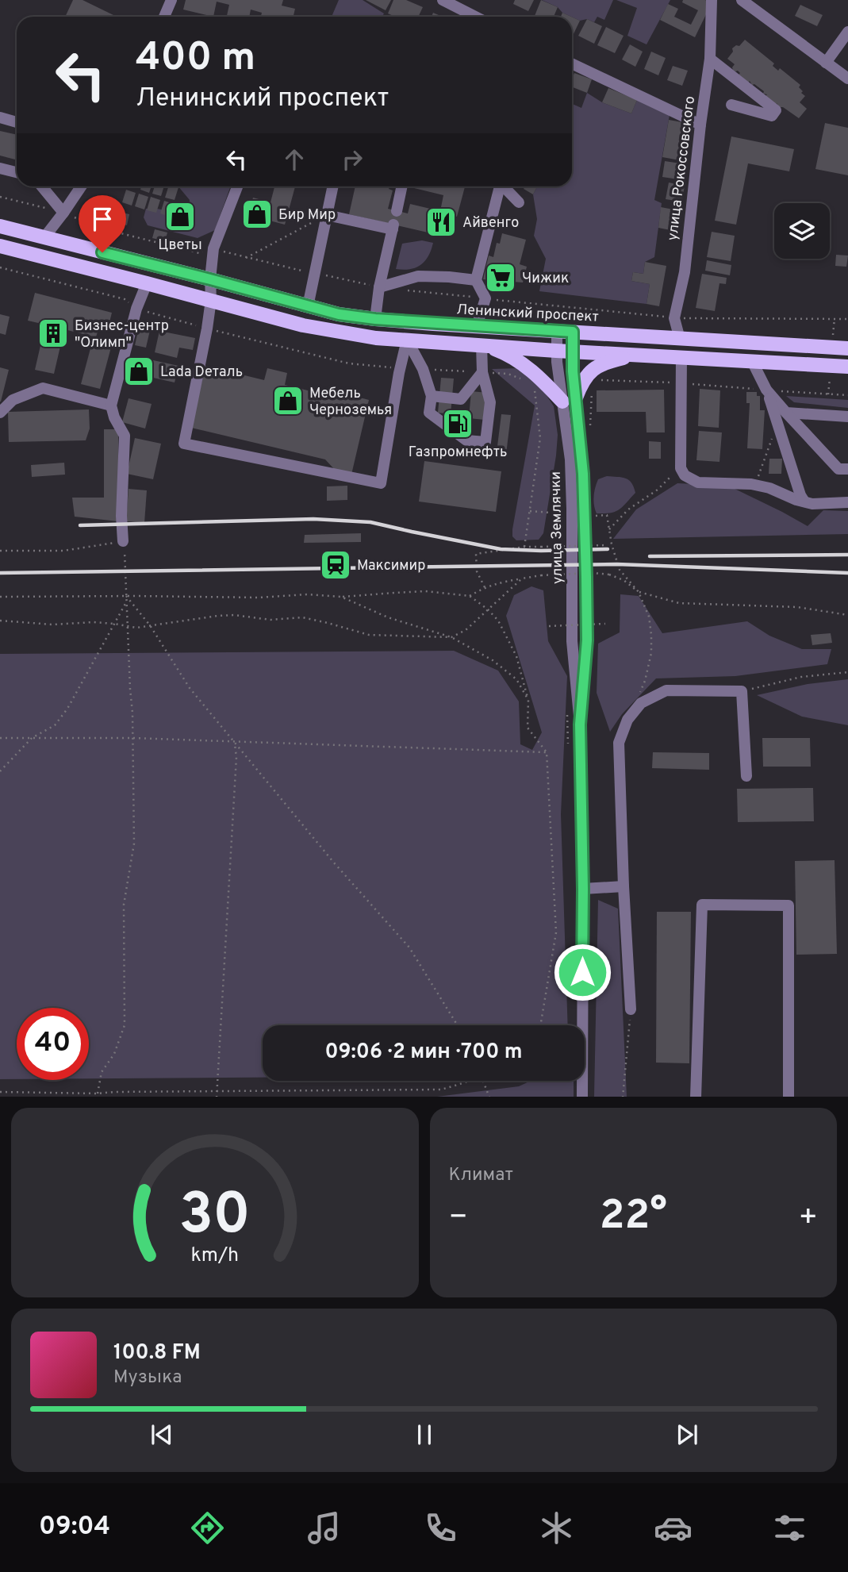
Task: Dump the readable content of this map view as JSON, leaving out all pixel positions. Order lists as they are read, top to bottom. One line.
{"streets":{"main road":["Ленинский проспект"],"street":["улица Рокоссовского","улица Землячки"]},"crossings":[["улица Рокоссовского","Ленинский проспект"],["Ленинский проспект","улица Землячки"]],"places":{"shop":["Бир Мир","Цветы","Lada Dеталь","Мебель Черноземья"],"restaurant":["Айвенго"],"supermarket":["Чижик"],"building":["Бизнес-центр \"Олимп\""],"fuel station":["Газпромнефть"],"station":["Максимир"]},"page":{"turn":["400 m","Ленинский проспект"],"limit":"40","trip":"09:06 · 2 мин · 700 m","tile":"Климат","heat":["−","22°","+"],"song":["100.8 FM","Музыка"],"tabs":"09:04","gauge":["30","km/h"]}}
